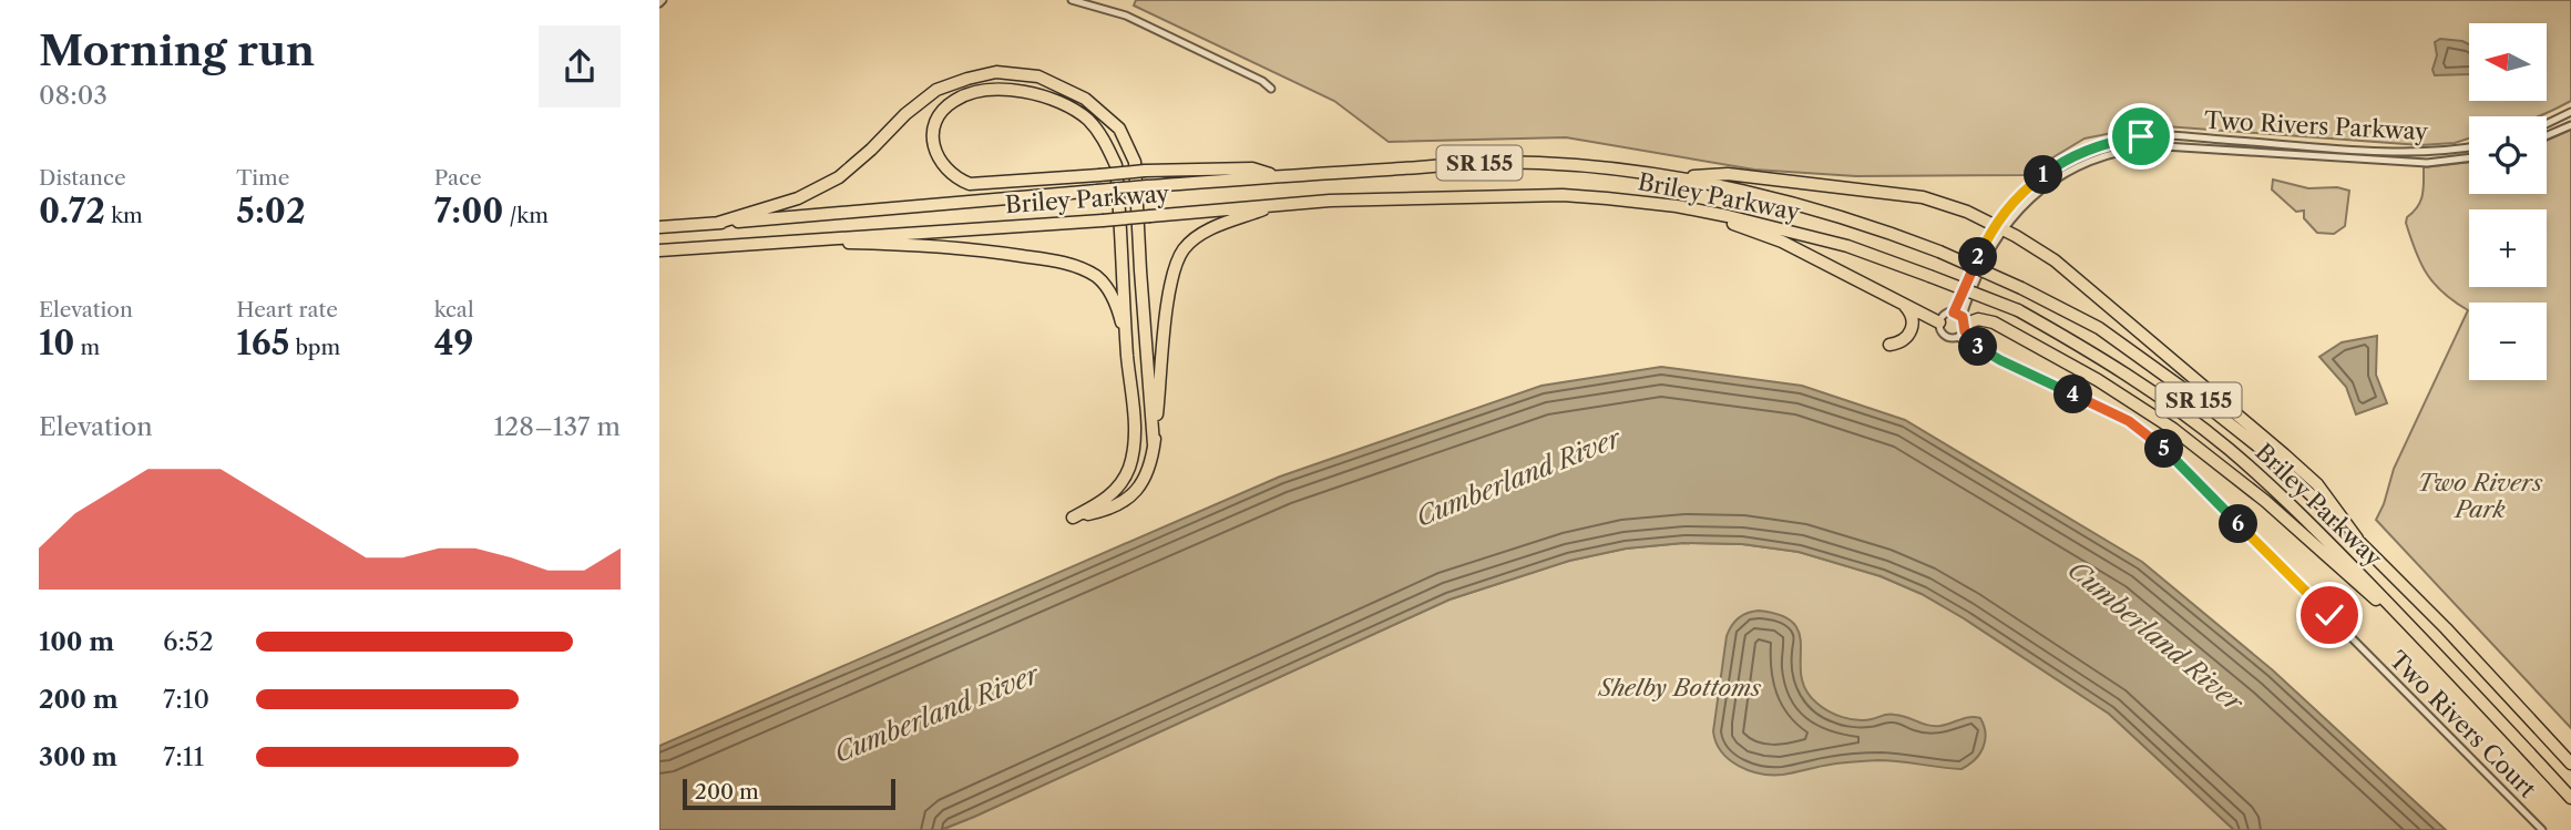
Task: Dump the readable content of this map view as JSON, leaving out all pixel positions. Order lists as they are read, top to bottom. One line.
{"streets":{"highway":["SR 155","Briley Parkway"],"street":["Two Rivers Parkway","Two Rivers Court"]},"crossings":[["Two Rivers Parkway","Two Rivers Court"]],"water":["Cumberland River"],"parks":["Two Rivers Park","Shelby Bottoms"],"scale_bar":"200 m","north":"left","page":{"heading":["Morning run","08:03"],"map_buttons":["+","−"],"stats":[["Distance","0.72 km"],["Time","5:02"],["Pace","7:00 /km"],["Elevation","10 m"],["Heart rate","165 bpm"],["kcal","49"]],"pins":["1","2","3","4","5","6"],"chart":["Elevation","128–137 m"],"list":[{"name":"100 m","note":"6:52"},{"name":"200 m","note":"7:10"},{"name":"300 m","note":"7:11"}],"scale":"200 m"}}
